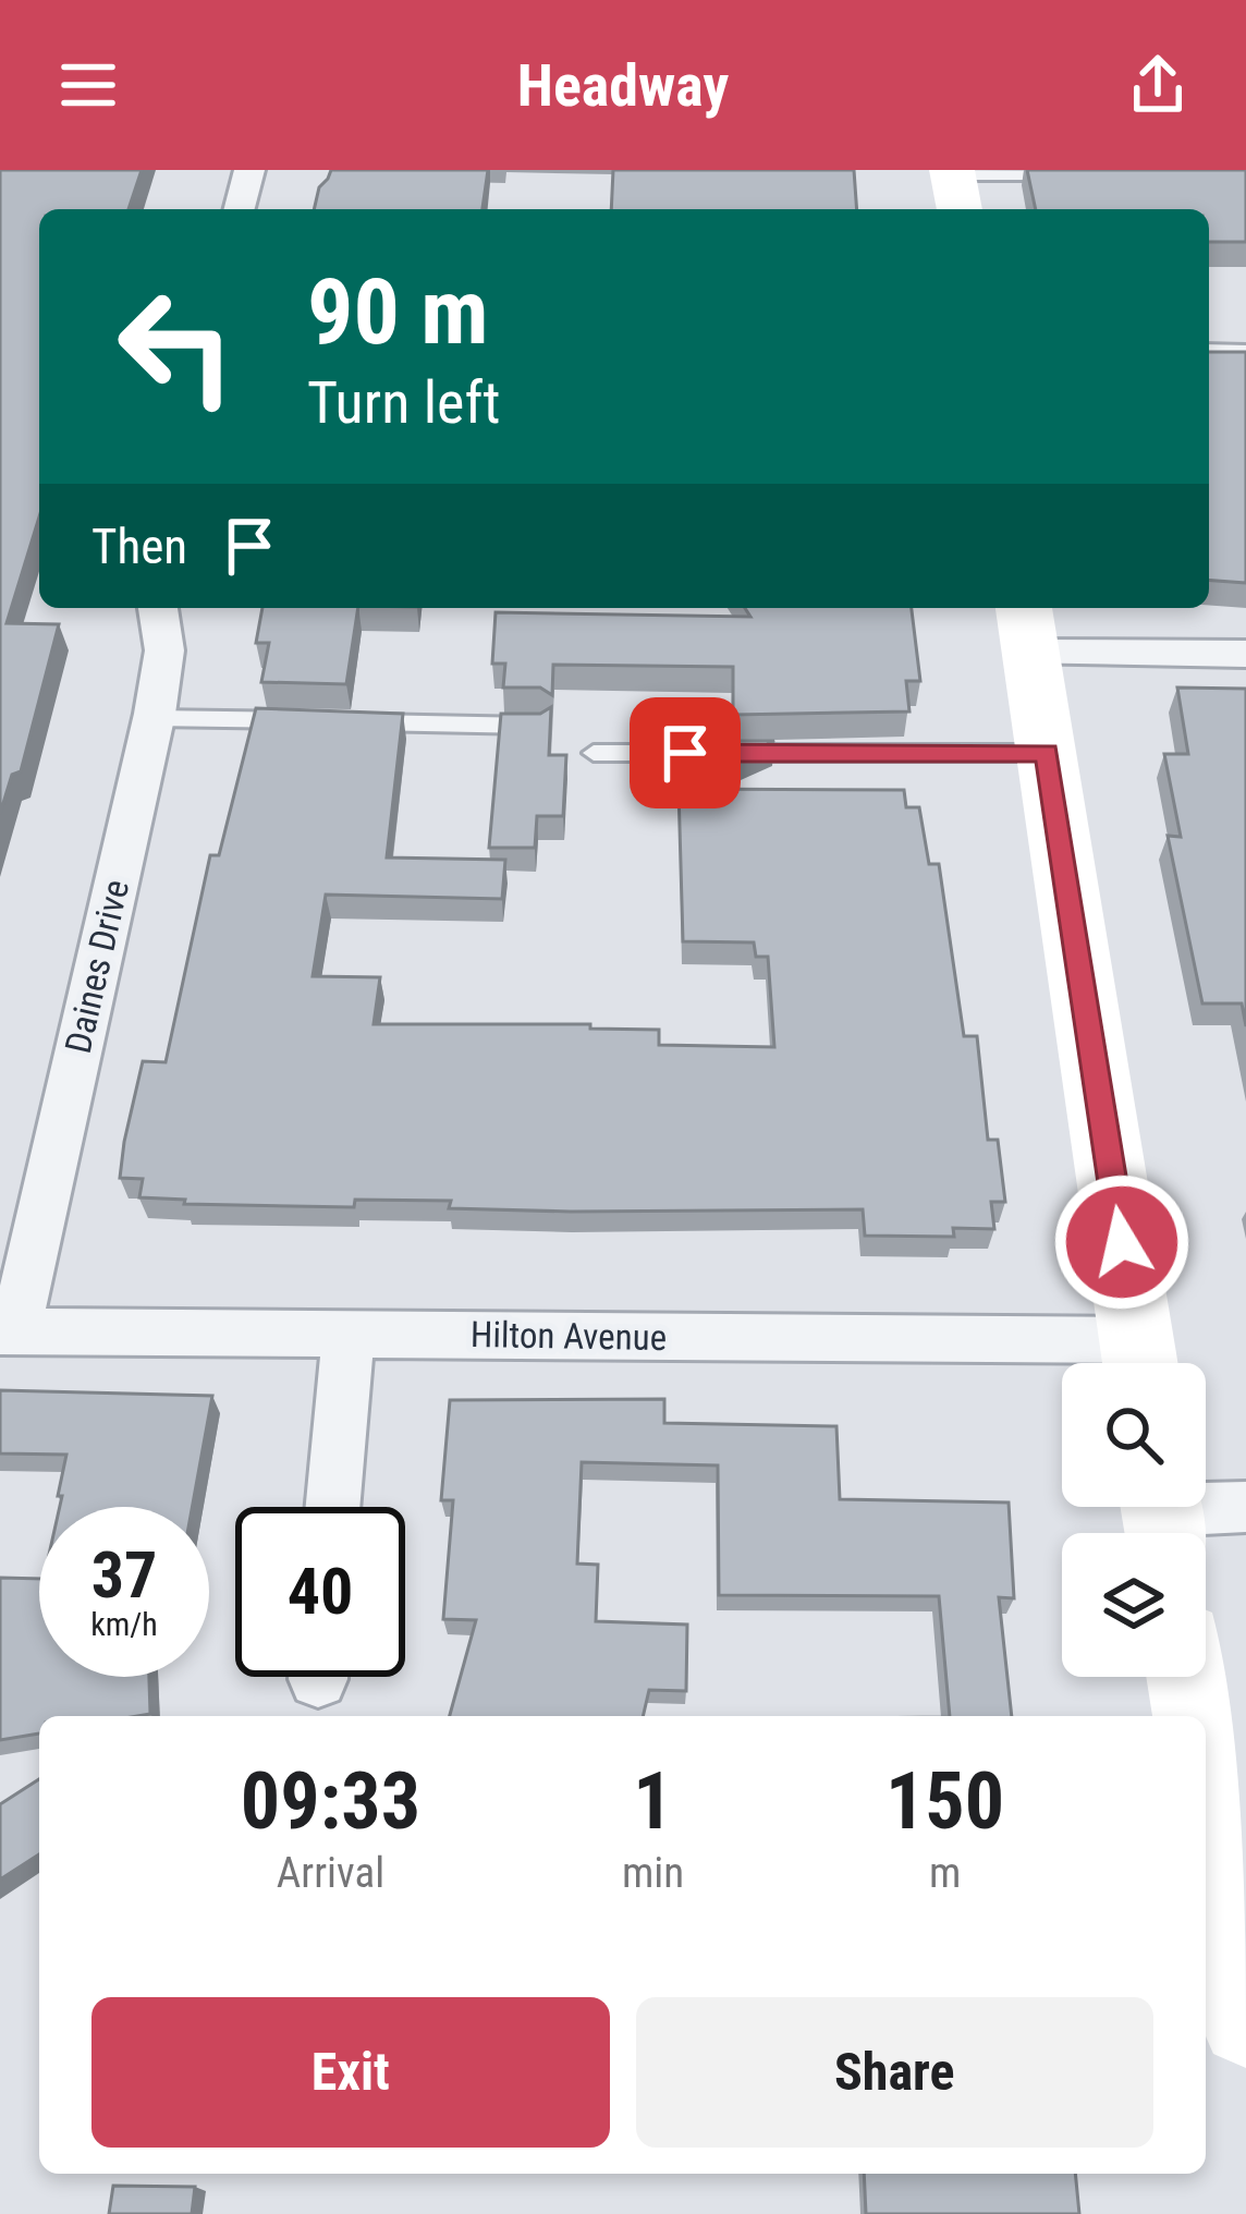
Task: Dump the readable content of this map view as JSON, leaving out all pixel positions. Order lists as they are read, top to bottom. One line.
{"streets":{"street":["Daines Drive","Hilton Avenue"]},"crossings":[["Daines Drive","Hilton Avenue"]],"page":{"header":"Headway","turn":["90 m","Turn left"],"then":"Then","speed":"37 km/h","limit":"40","eta":["09:33","Arrival","1","min","150","m"],"buttons":["Exit","Share"]}}
